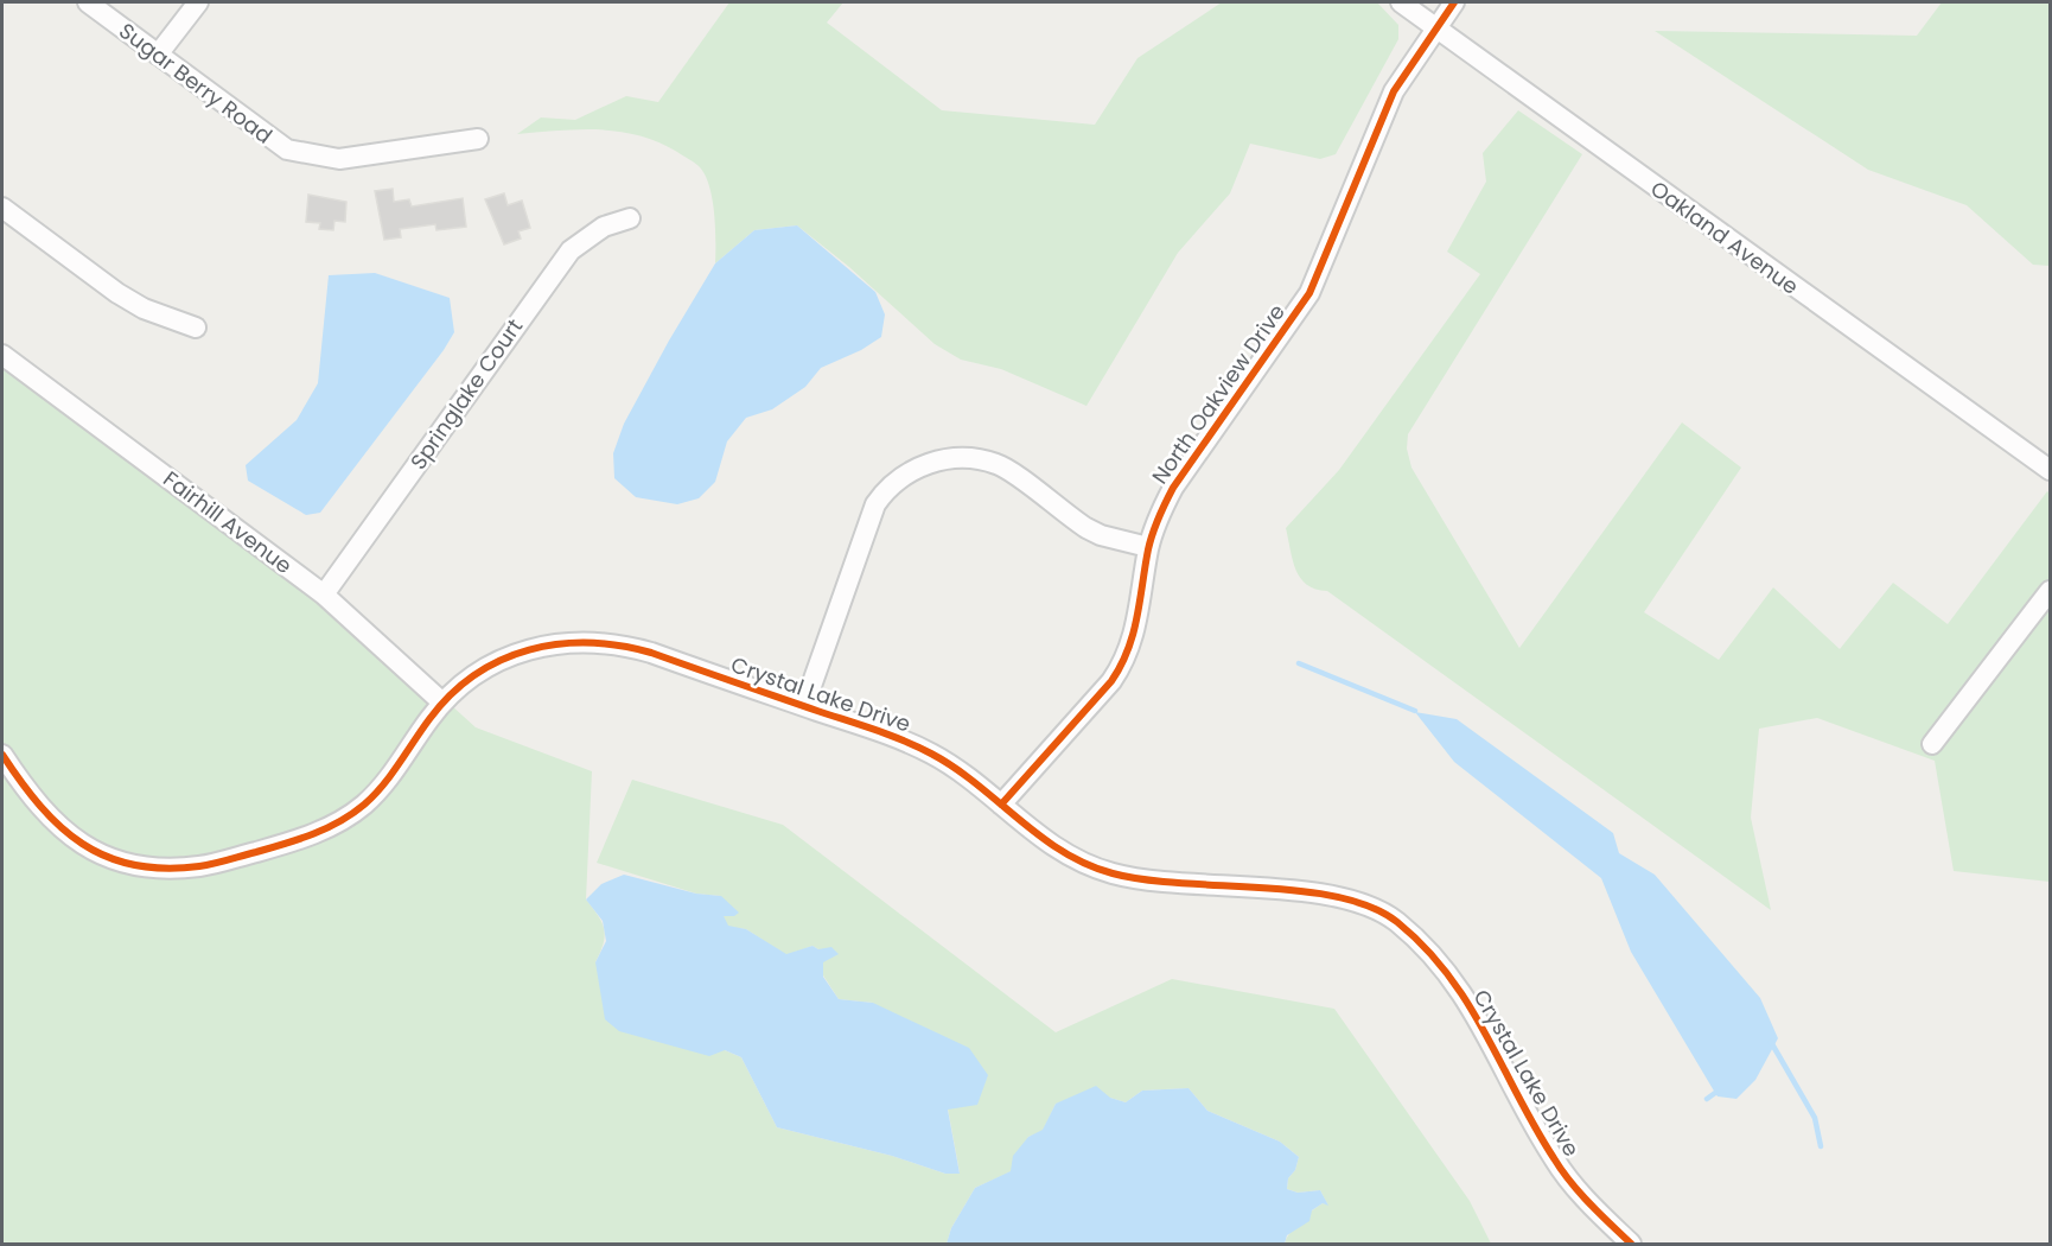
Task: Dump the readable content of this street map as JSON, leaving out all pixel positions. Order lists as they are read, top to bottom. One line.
{"streets":{"street":["Sugar Berry Road","Oakland Avenue","Springlake Court","North Oakview Drive","Fairhill Avenue","Crystal Lake Drive"]},"crossings":[["Oakland Avenue","North Oakview Drive"],["Springlake Court","Fairhill Avenue"],["North Oakview Drive","Crystal Lake Drive"],["Fairhill Avenue","Crystal Lake Drive"]]}
